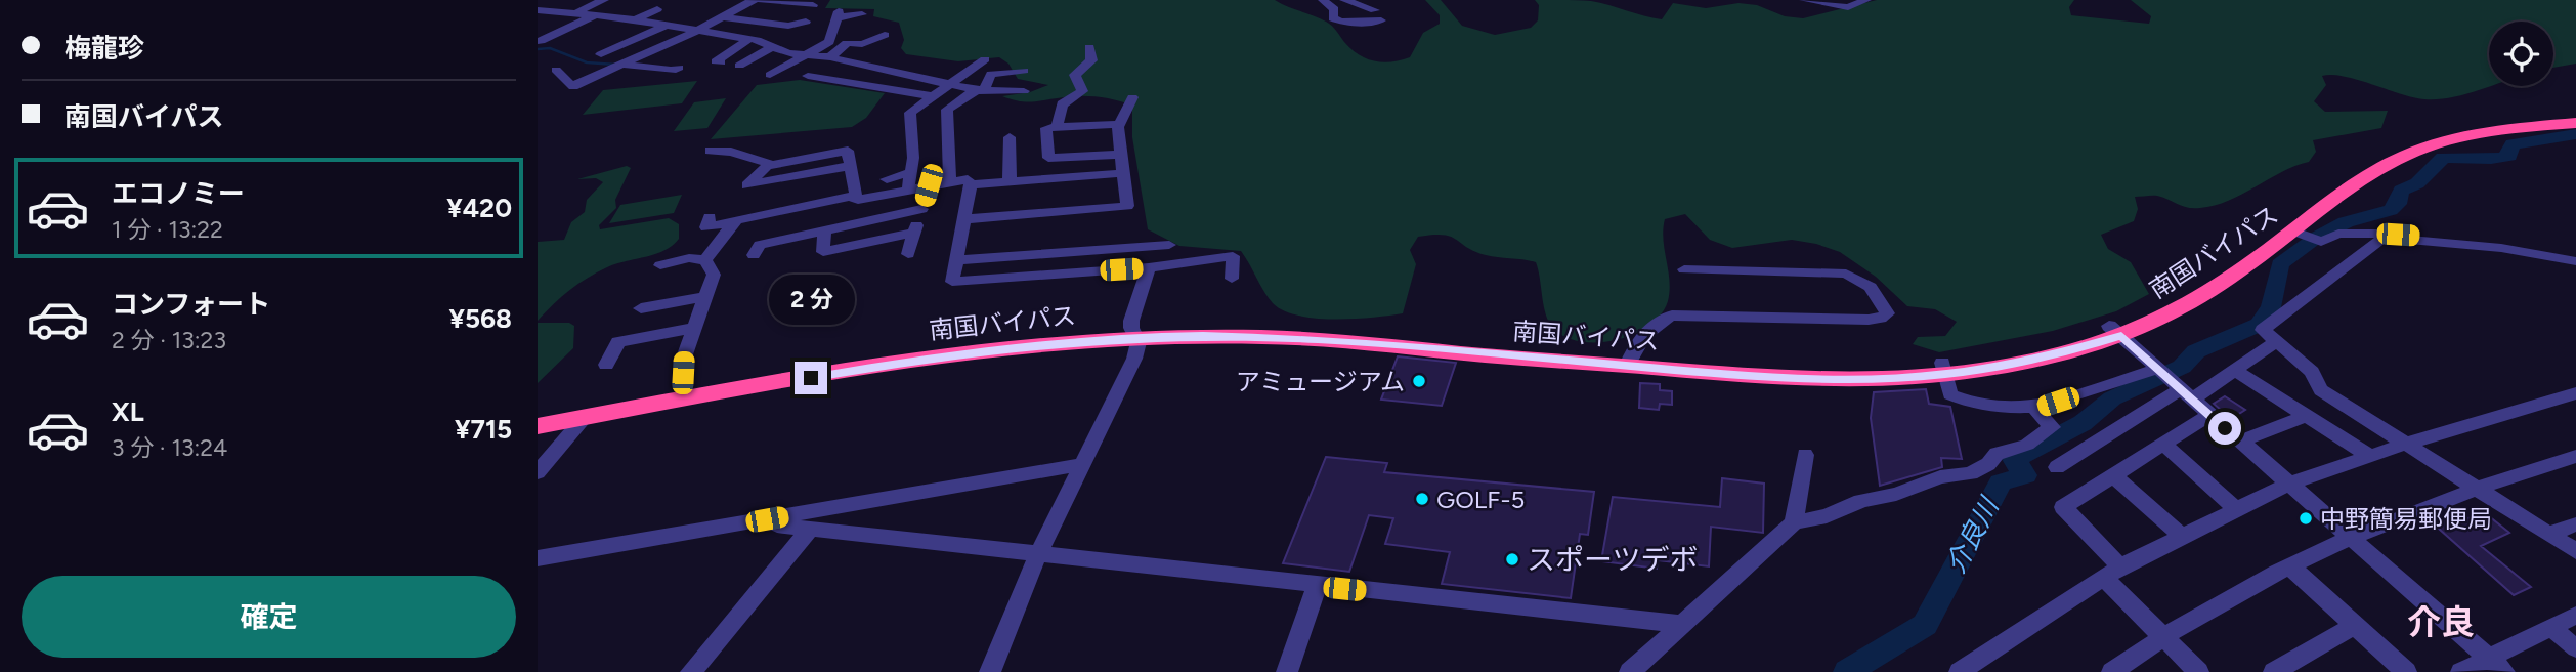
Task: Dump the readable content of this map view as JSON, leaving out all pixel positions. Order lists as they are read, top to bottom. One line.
{"streets":{"highway":["南国バイパス"]},"districts":["介良"],"water":["介良川"],"places":["アミュージアム","GOLF-5","中野簡易郵便局","スポーツデボ"],"page":{"banner":["梅龍珍","南国バイパス"],"list":[{"name":"エコノミー","note":"1 分 · 13:22","value":"¥420"},{"name":"コンフォート","note":"2 分 · 13:23","value":"¥568"},{"name":"XL","note":"3 分 · 13:24","value":"¥715"}],"bubble":"2 分","buttons":"確定"}}
